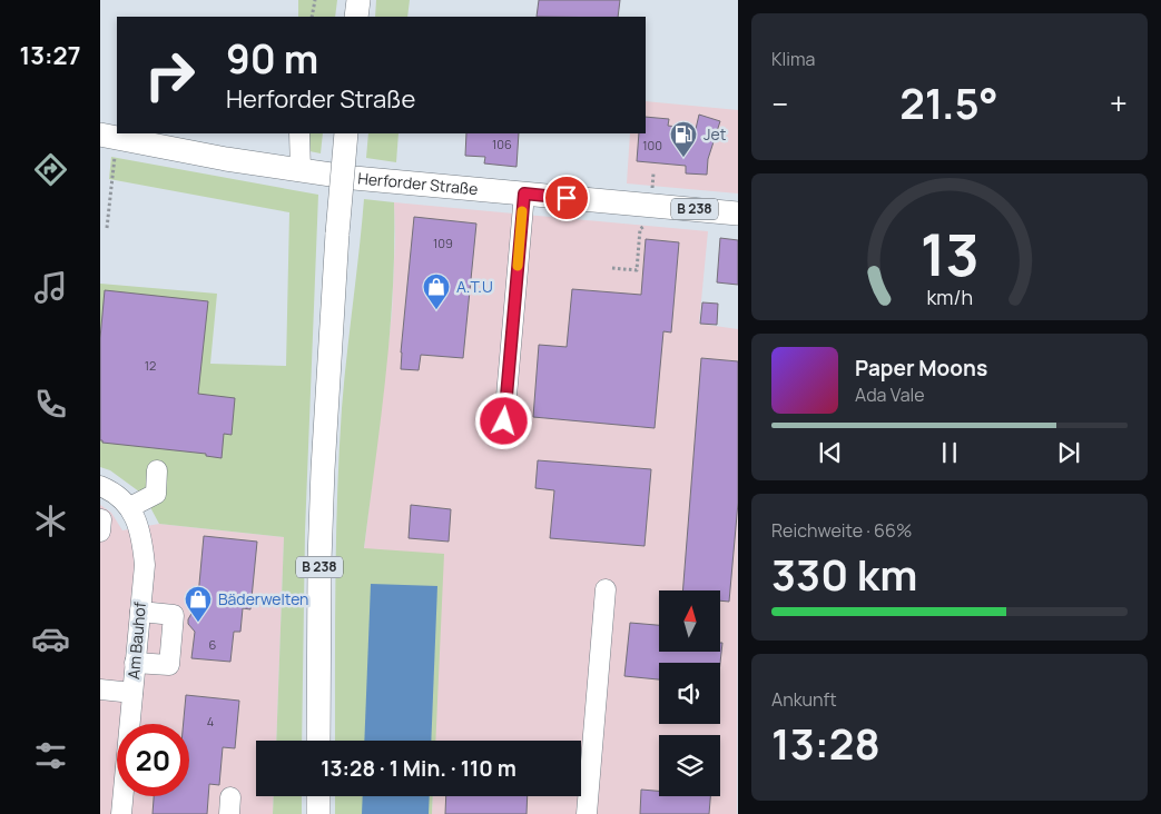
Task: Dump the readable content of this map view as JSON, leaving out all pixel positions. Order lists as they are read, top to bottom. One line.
{"streets":{"main road":["Herforder Straße","B 238"],"street":["Am Bauhof"]},"places":{"fuel station":["Jet"],"shop":["A.T.U","Bäderwelten"]},"house_numbers":["106","100","109","12","6","4"],"north":"top","page":{"tabs":"13:27","tile":["Klima",["Reichweite · 66%","330 km"],["Ankunft","13:28"]],"turn":["90 m","Herforder Straße"],"heat":["−","21.5°","+"],"song":["Paper Moons","Ada Vale"],"limit":"20","trip":"13:28 · 1 Min. · 110 m","gauge":["13","km/h"]}}
